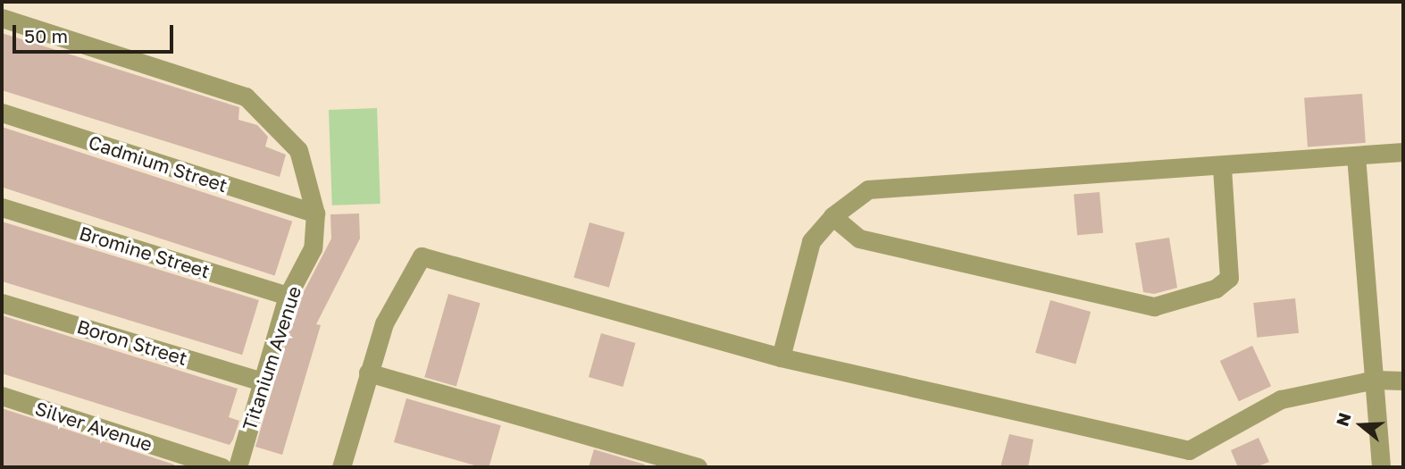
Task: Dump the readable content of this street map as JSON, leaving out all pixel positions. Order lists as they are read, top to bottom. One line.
{"streets":{"street":["Cadmium Street","Bromine Street","Boron Street","Titanium Avenue","Silver Avenue"]},"crossings":[["Cadmium Street","Titanium Avenue"],["Bromine Street","Titanium Avenue"],["Boron Street","Titanium Avenue"]],"scale_bar":"50 m","north":"left"}
